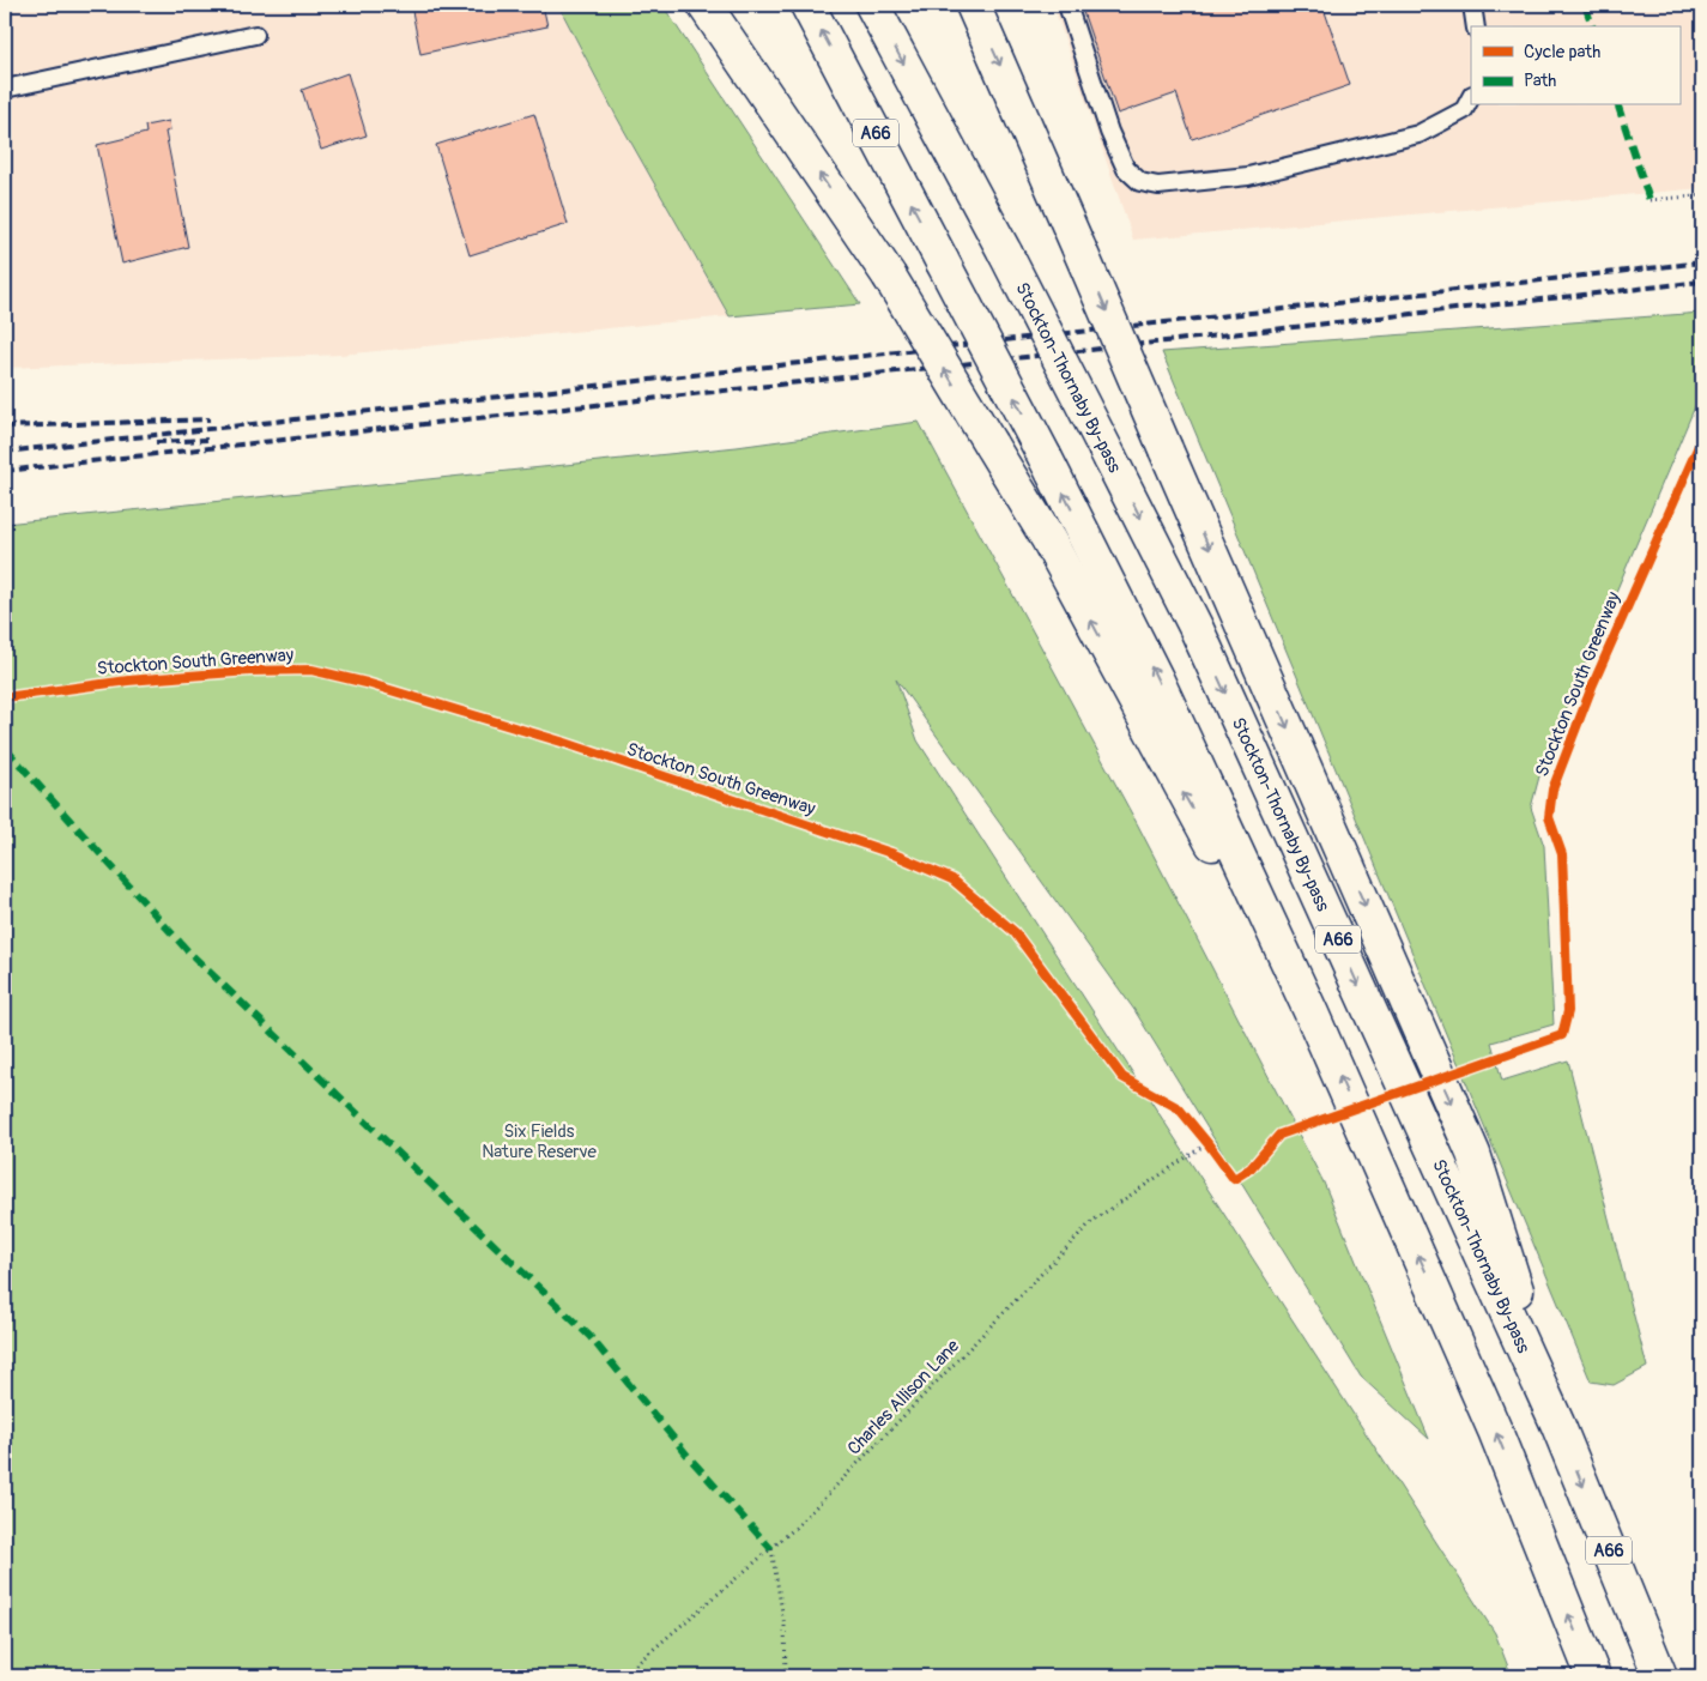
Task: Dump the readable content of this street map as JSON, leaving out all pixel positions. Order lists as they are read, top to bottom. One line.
{"streets":{"highway":["A66","Stockton-Thornaby By-pass"],"path":["Charles Allison Lane"],"cycle path":["Stockton South Greenway"]},"crossings":[["A66","Stockton-Thornaby By-pass"]],"parks":["Six Fields Nature Reserve"],"legend":["Cycle path","Path"]}
